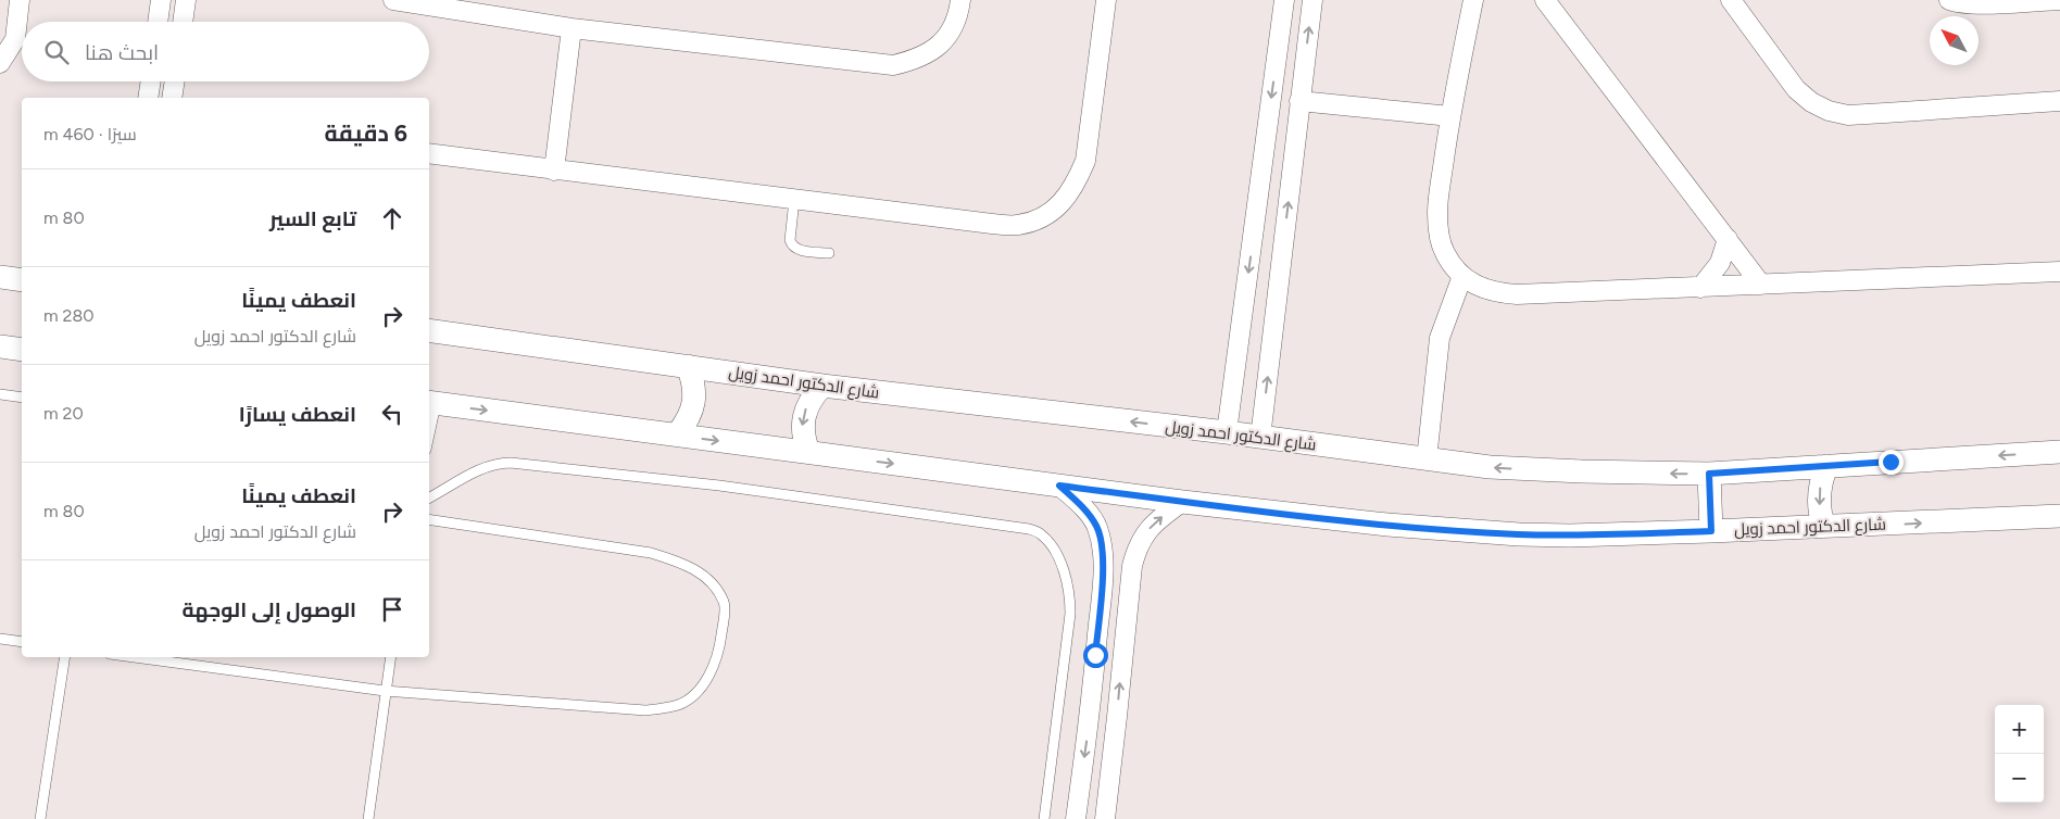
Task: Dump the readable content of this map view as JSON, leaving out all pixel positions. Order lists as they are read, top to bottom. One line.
{"streets":{"street":["شارع الدكتور احمد زويل"]},"north":"top left","page":{"search":"ابحث هنا","heading":["6 دقيقة","سيرًا · 460 m"],"list":[["تابع السير","80 m"],["انعطف يمينًا","شارع الدكتور احمد زويل","280 m"],["انعطف يسارًا","20 m"],["انعطف يمينًا","شارع الدكتور احمد زويل","80 m"],"الوصول إلى الوجهة"],"map_buttons":["+","−"]}}
